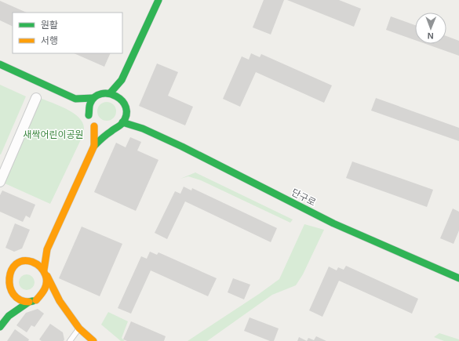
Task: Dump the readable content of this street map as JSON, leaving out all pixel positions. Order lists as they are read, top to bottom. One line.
{"streets":{"street":["단구로"]},"parks":["새싹어린이공원"],"legend":["원활","서행"],"north":"bottom"}
